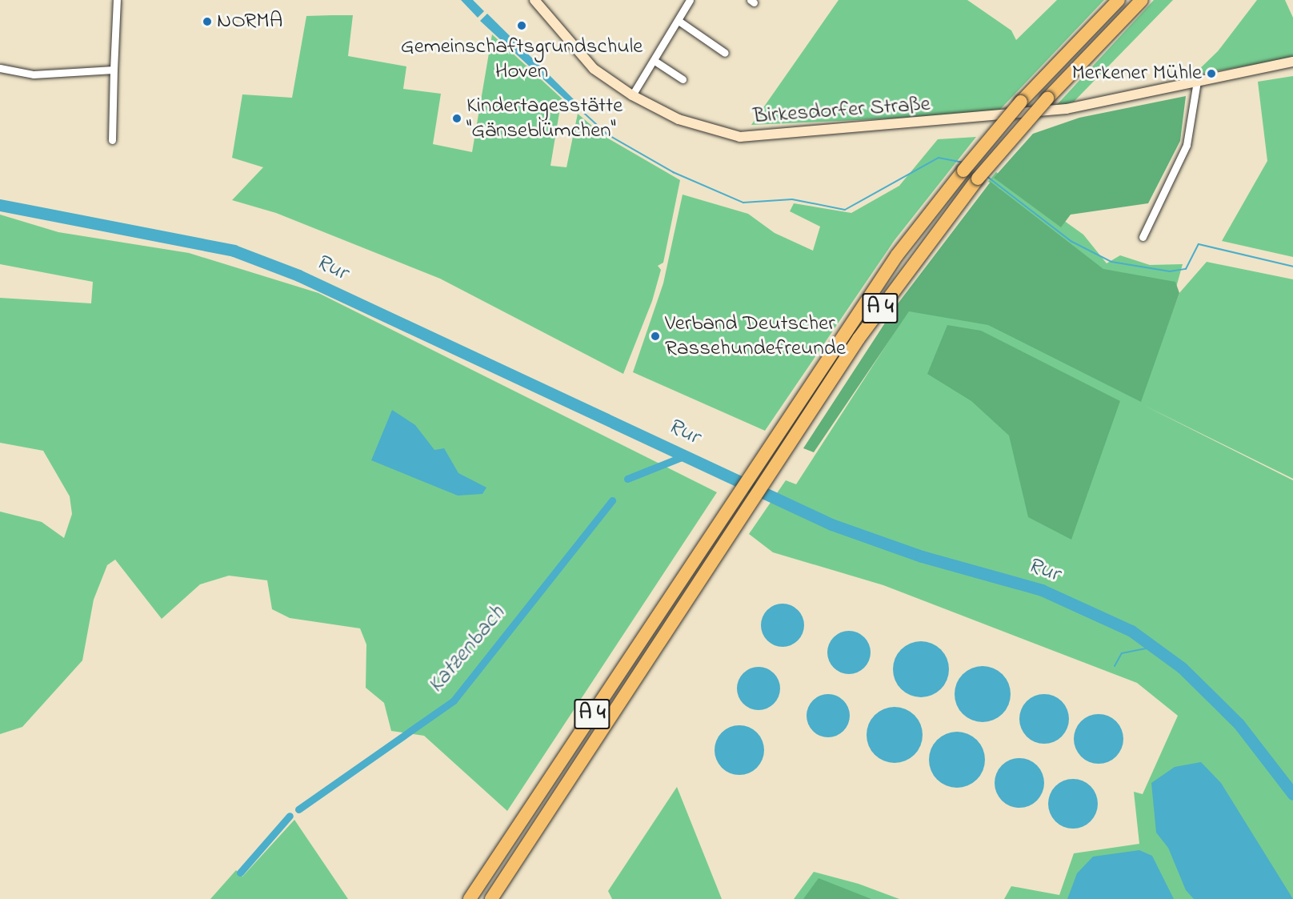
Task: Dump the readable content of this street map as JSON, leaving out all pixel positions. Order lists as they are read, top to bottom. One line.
{"streets":{"highway":["A 4"],"main road":["Birkesdorfer Straße"]},"water":["Rur","Katzenbach"],"places":["NORMA","Gemeinschaftsgrundschule Hoven","Merkener Mühle","Kindertagesstätte \"Gänseblümchen\"","Verband Deutscher Rassehundefreunde"]}
